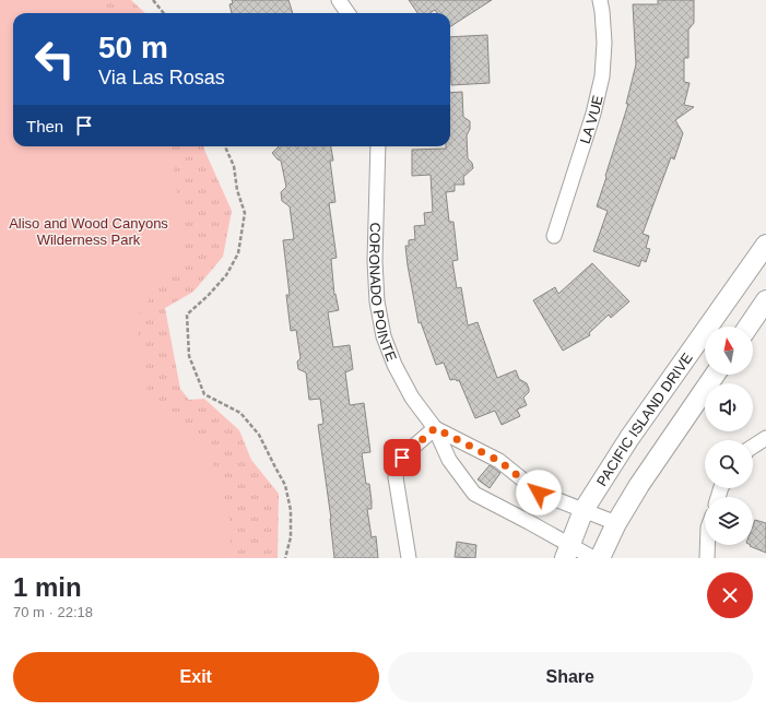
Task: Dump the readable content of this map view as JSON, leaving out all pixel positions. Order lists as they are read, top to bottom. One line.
{"streets":{"main road":["PACIFIC ISLAND DRIVE"],"street":["LA VUE","CORONADO POINTE"]},"crossings":[["CORONADO POINTE","PACIFIC ISLAND DRIVE"]],"parks":["Aliso and Wood Canyons Wilderness Park"],"north":"top","page":{"turn":["50 m","Via Las Rosas"],"then":"Then","heading":["1 min","70 m · 22:18"],"buttons":["Exit","Share"]}}
